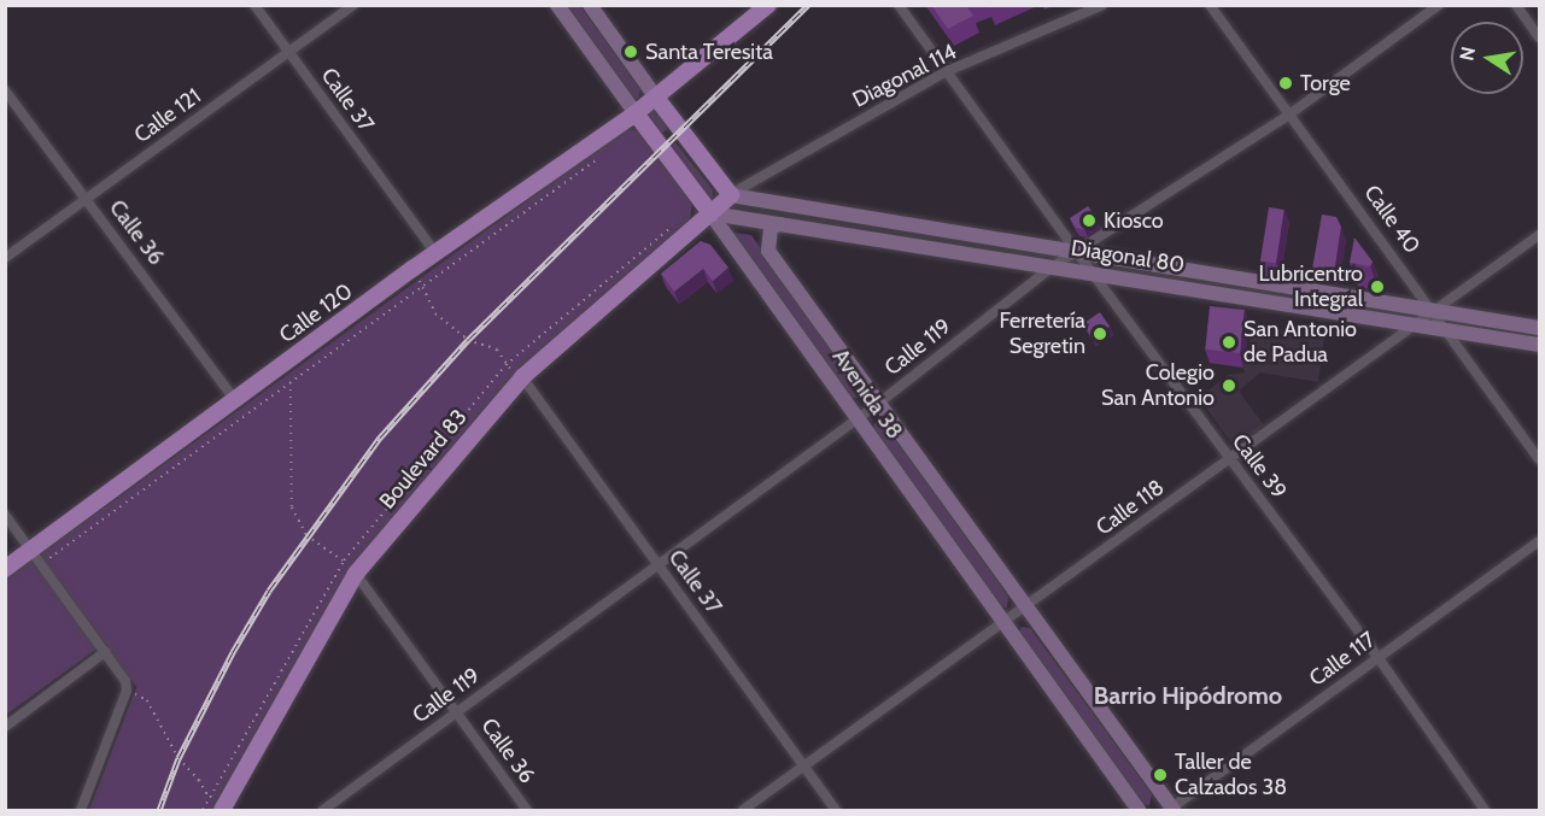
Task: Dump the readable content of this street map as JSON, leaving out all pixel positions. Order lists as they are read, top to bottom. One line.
{"streets":{"main road":["Diagonal 80","Calle 120","Avenida 38","Boulevard 83"],"street":["Diagonal 114","Calle 37","Calle 121","Calle 40","Calle 36","Calle 119","Calle 39","Calle 118","Calle 117"]},"crossings":[["Diagonal 114","Diagonal 80"],["Diagonal 114","Boulevard 83"],["Diagonal 114","Calle 39"],["Calle 37","Calle 121"],["Calle 37","Calle 120"],["Calle 37","Calle 119"],["Calle 37","Boulevard 83"],["Calle 37","Calle 118"],["Calle 121","Calle 36"],["Calle 40","Diagonal 80"],["Calle 40","Calle 119"],["Calle 40","Calle 118"],["Calle 36","Calle 120"],["Calle 36","Calle 119"],["Calle 36","Boulevard 83"],["Diagonal 80","Calle 119"],["Diagonal 80","Avenida 38"],["Diagonal 80","Boulevard 83"],["Diagonal 80","Calle 39"],["Diagonal 80","Calle 118"],["Calle 120","Avenida 38"],["Calle 119","Avenida 38"],["Calle 119","Calle 39"],["Avenida 38","Boulevard 83"],["Avenida 38","Calle 118"],["Avenida 38","Calle 117"],["Calle 39","Calle 118"],["Calle 39","Calle 117"]],"districts":["Barrio Hipódromo"],"places":["Santa Teresita","Torge","Kiosco","Lubricentro Integral","Ferretería Segretin","San Antonio de Padua","Colegio San Antonio","Taller de Calzados 38"],"north":"left"}
